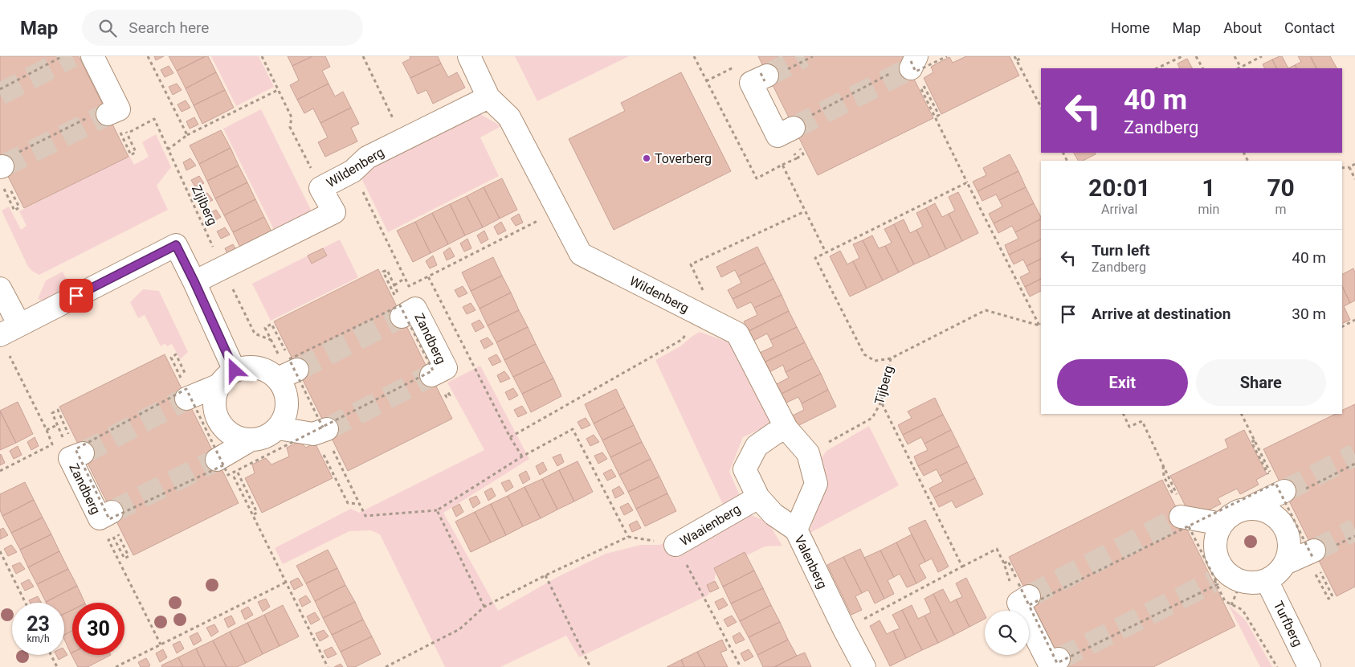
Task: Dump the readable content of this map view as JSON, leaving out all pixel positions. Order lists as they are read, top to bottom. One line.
{"streets":{"street":["Wildenberg","Zandberg","Waaienberg","Valenberg","Turfberg"],"path":["Zijlberg","Tijberg"]},"crossings":[["Wildenberg","Zijlberg"],["Tijberg","Valenberg"]],"places":["Toverberg"],"page":{"header":"Map","search":"Search here","nav":["Home","Map","About","Contact"],"turn":["40 m","Zandberg"],"eta":["20:01","Arrival","1","min","70","m"],"list":[{"name":"Turn left","note":"Zandberg","value":"40 m"},{"name":"Arrive at destination","value":"30 m"}],"buttons":["Exit","Share"],"speed":"23 km/h","limit":"30"}}
